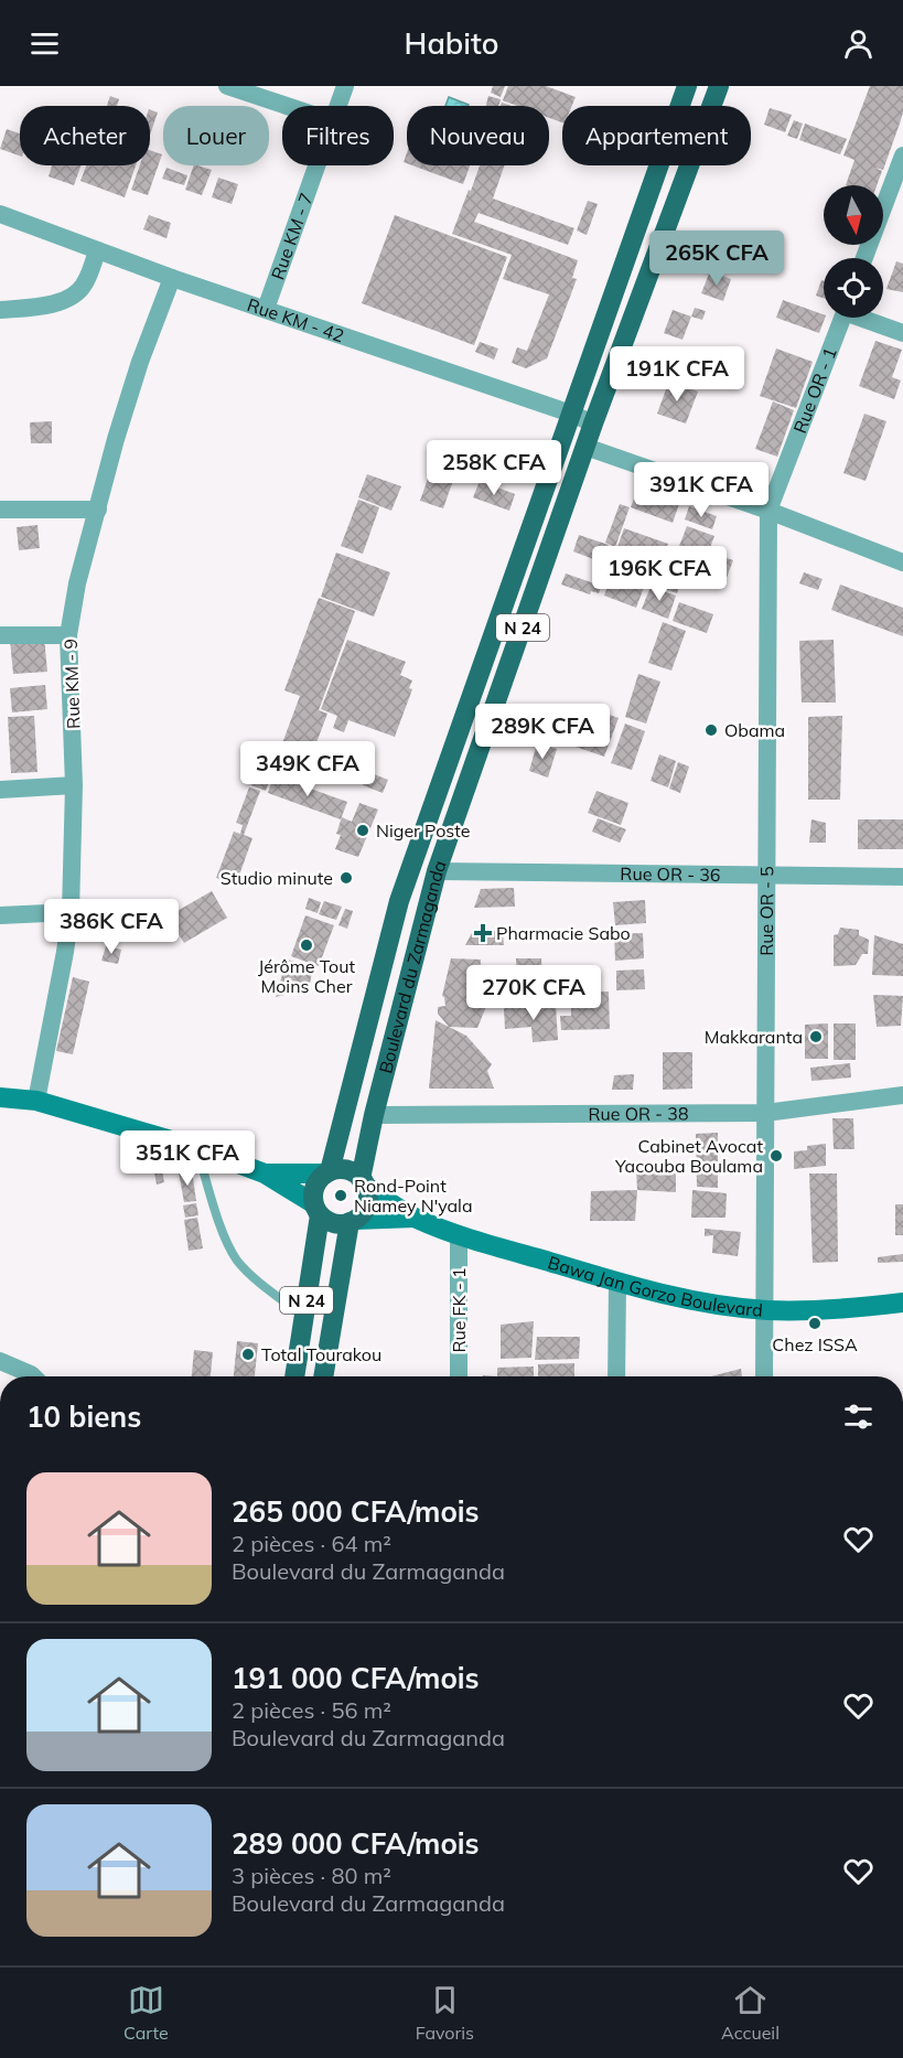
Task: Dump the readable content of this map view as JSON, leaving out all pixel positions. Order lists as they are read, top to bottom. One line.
{"streets":{"main road":["N 24","Boulevard du Zarmaganda","Bawa Jan Gorzo Boulevard"],"street":["Rue KM - 7","Rue KM - 42","Rue OR - 1","Rue KM - 9","Rue OR - 36","Rue OR - 5","Rue OR - 38","Rue FK - 1"]},"crossings":[["Rue KM - 7","Rue KM - 42"],["Rue KM - 42","Rue KM - 9"],["Rue KM - 42","Boulevard du Zarmaganda"],["Rue OR - 1","Rue OR - 5"],["N 24","Boulevard du Zarmaganda"],["N 24","Bawa Jan Gorzo Boulevard"],["Rue OR - 36","Rue OR - 5"],["Rue OR - 36","Boulevard du Zarmaganda"],["Rue OR - 5","Rue OR - 38"],["Rue OR - 5","Bawa Jan Gorzo Boulevard"],["Boulevard du Zarmaganda","Rue OR - 38"],["Boulevard du Zarmaganda","Bawa Jan Gorzo Boulevard"],["Bawa Jan Gorzo Boulevard","Rue FK - 1"]],"places":{"other":["Obama","Niger Poste","Studio minute","Jérôme Tout Moins Cher","Makkaranta","Cabinet Avocat Yacouba Boulama","Rond-Point Niamey N'yala","Chez ISSA","Total Tourakou"],"health":["Pharmacie Sabo"]},"north":"bottom","page":{"header":"Habito","chip":["Acheter","Louer","Filtres","Nouveau","Appartement"],"price":["265K CFA","191K CFA","258K CFA","391K CFA","196K CFA","289K CFA","349K CFA","386K CFA","270K CFA","351K CFA"],"heading":"10 biens","list":[{"name":"265 000 CFA/mois","note":"2 pièces · 64 m² · Boulevard du Zarmaganda"},{"name":"191 000 CFA/mois","note":"2 pièces · 56 m² · Boulevard du Zarmaganda"},{"name":"289 000 CFA/mois","note":"3 pièces · 80 m² · Boulevard du Zarmaganda"}],"tabs":["Carte","Favoris","Accueil"]}}
